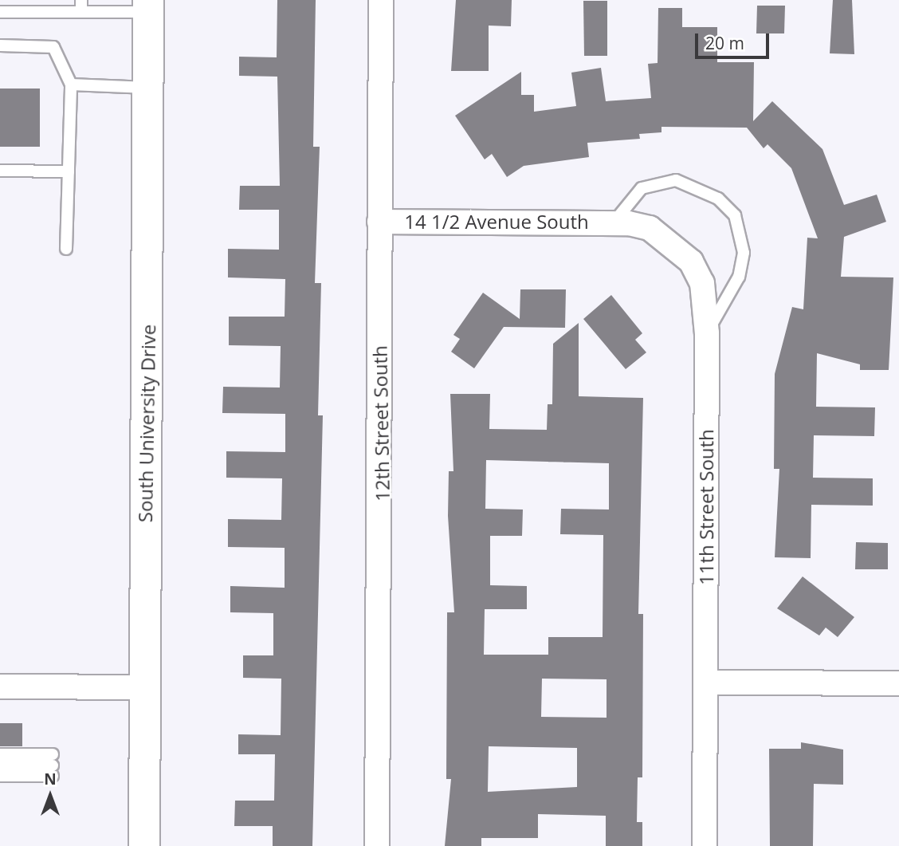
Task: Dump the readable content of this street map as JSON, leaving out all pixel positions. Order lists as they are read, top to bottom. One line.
{"streets":{"main road":["South University Drive"],"street":["14 1/2 Avenue South","12th Street South","11th Street South"]},"crossings":[["14 1/2 Avenue South","12th Street South"],["14 1/2 Avenue South","11th Street South"]],"scale_bar":"20 m","north":"top"}
